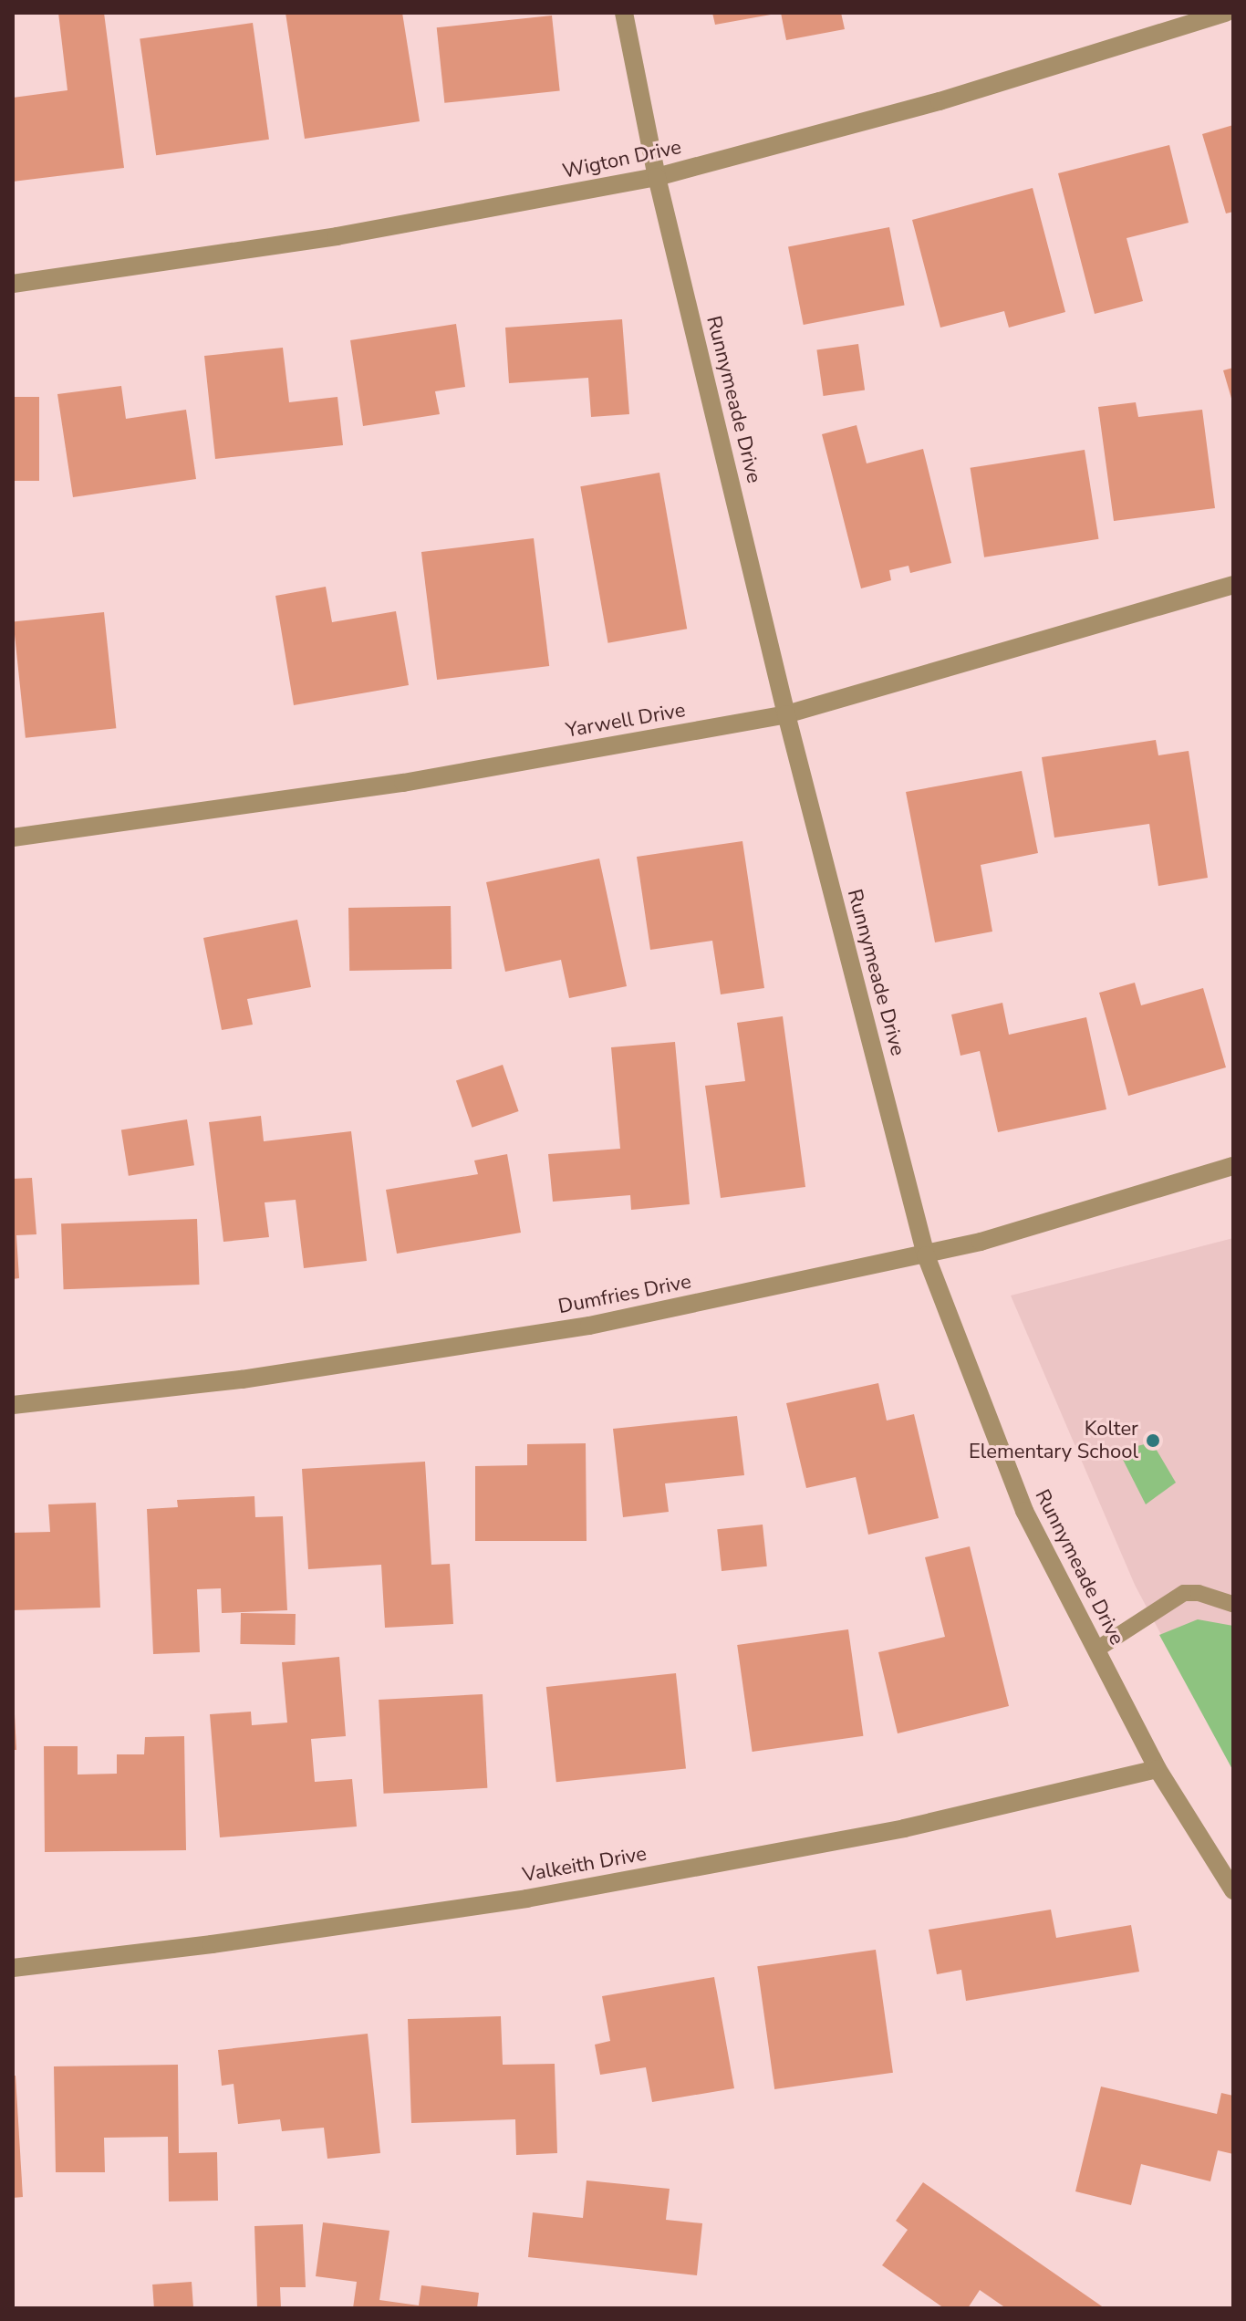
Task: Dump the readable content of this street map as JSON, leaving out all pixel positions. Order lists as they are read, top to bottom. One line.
{"streets":{"street":["Wigton Drive","Runnymeade Drive","Yarwell Drive","Dumfries Drive","Valkeith Drive"]},"crossings":[["Wigton Drive","Runnymeade Drive"],["Runnymeade Drive","Yarwell Drive"],["Runnymeade Drive","Dumfries Drive"],["Runnymeade Drive","Valkeith Drive"]],"places":["Kolter Elementary School"]}
